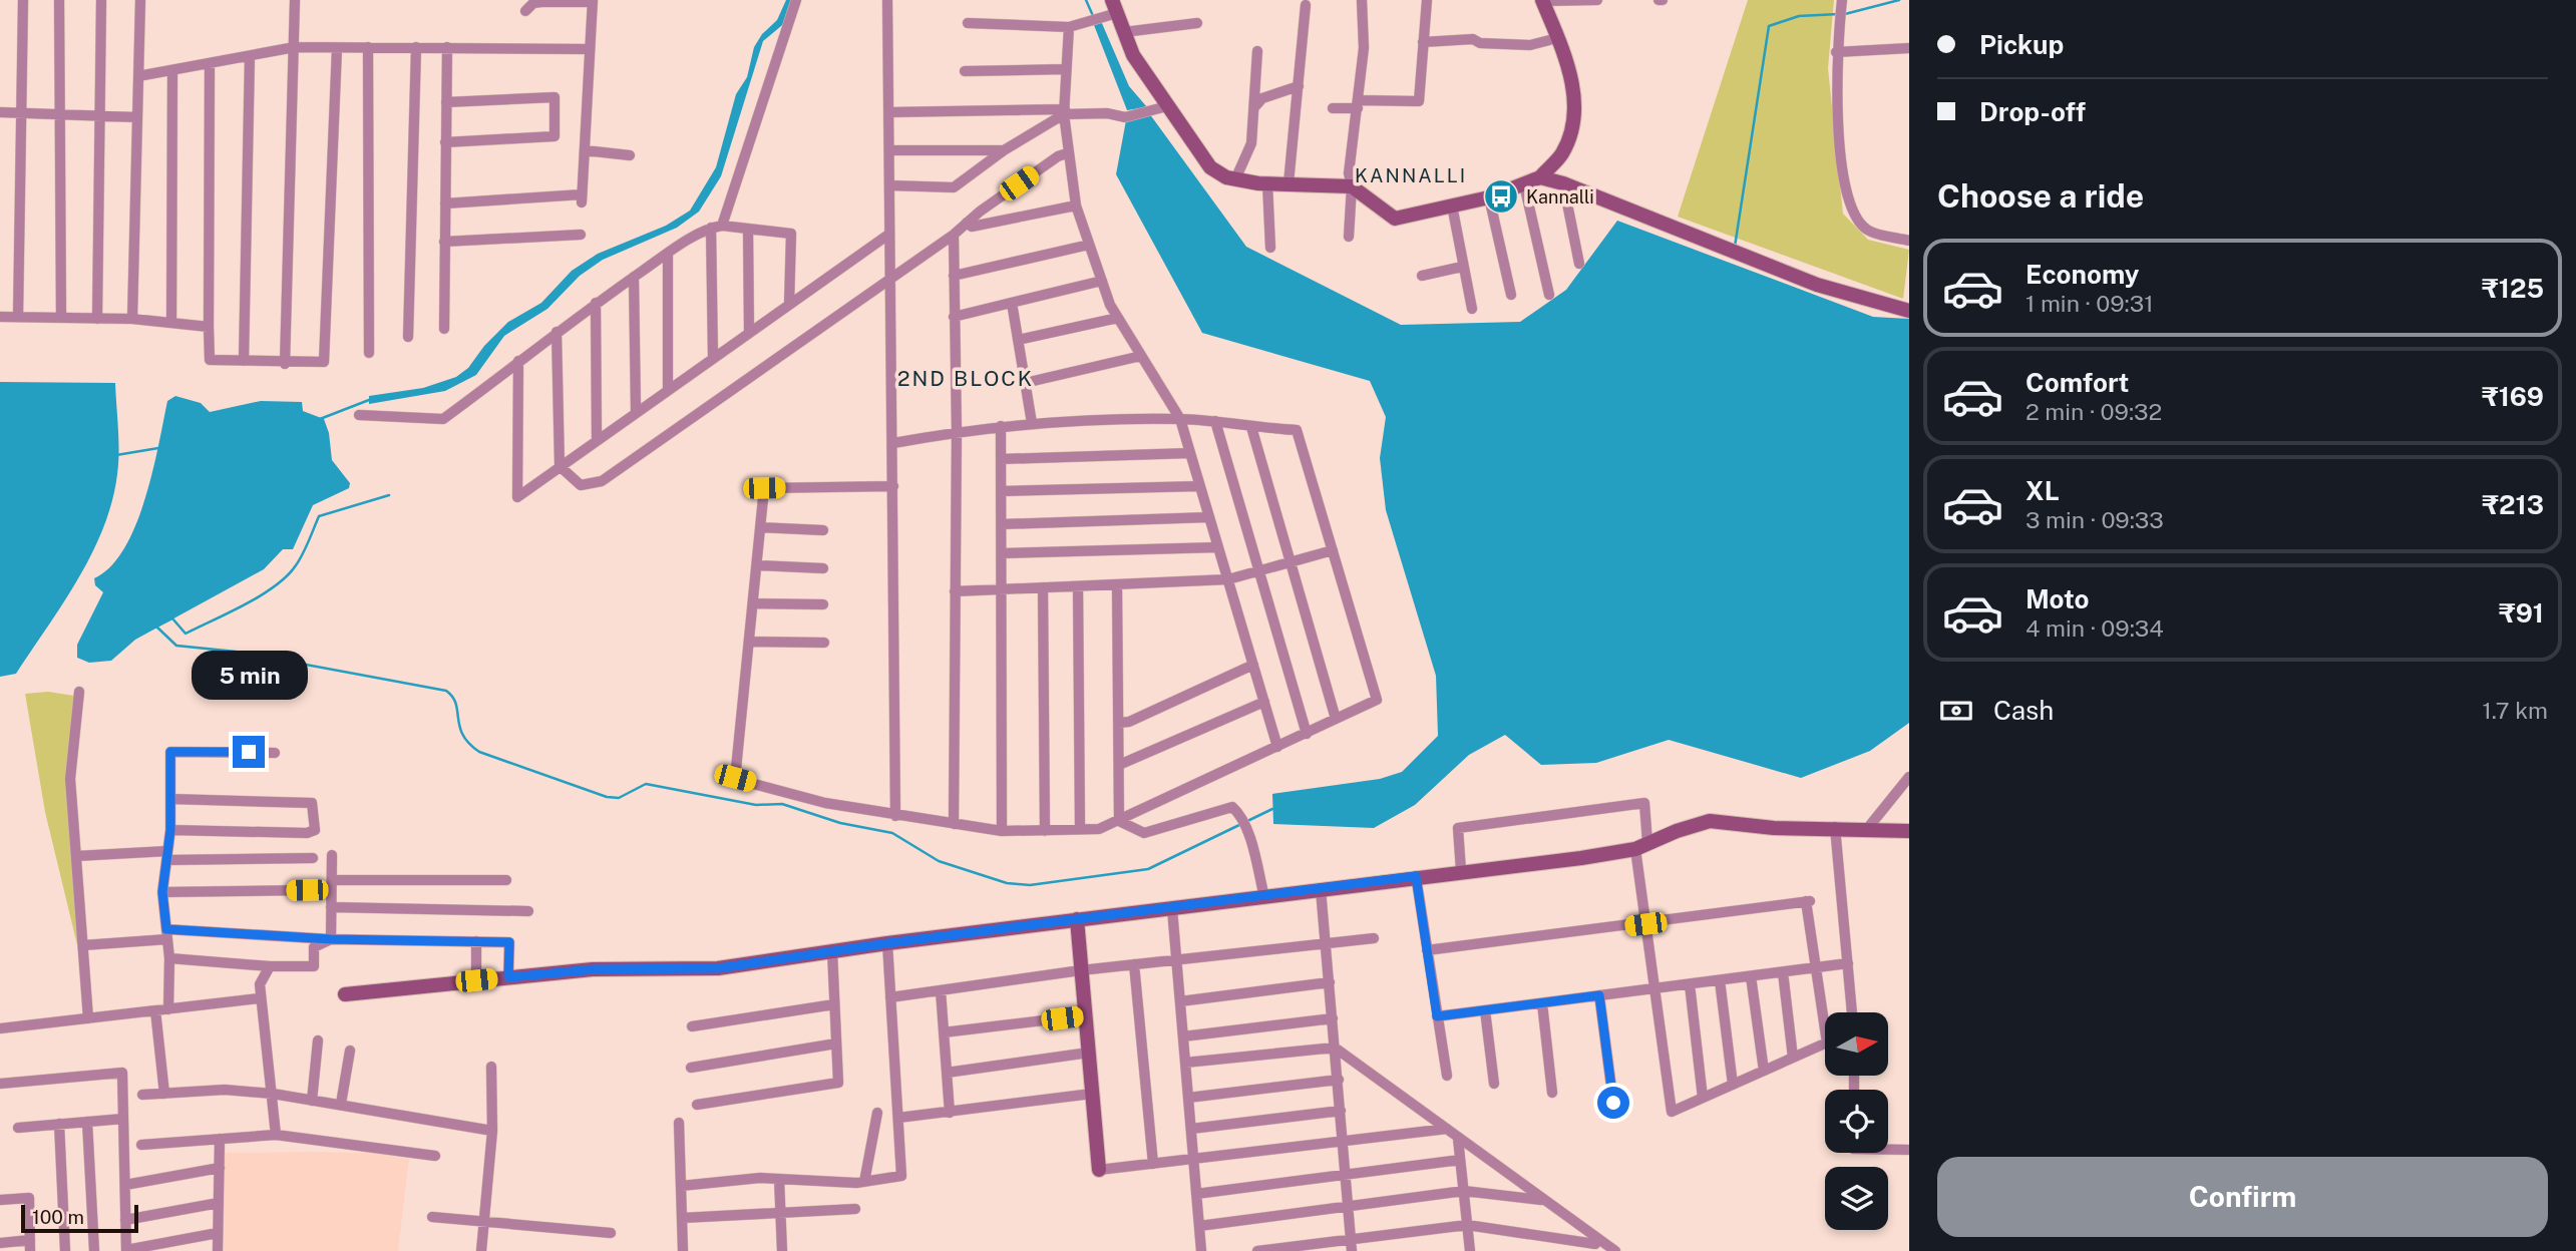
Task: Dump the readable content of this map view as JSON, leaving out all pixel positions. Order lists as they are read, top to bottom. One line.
{"districts":["KANNALLI","2ND BLOCK"],"places":{"bus stop":["Kannalli"]},"scale_bar":"100 m","north":"right","page":{"banner":["Pickup","Drop-off"],"heading":"Choose a ride","list":[{"name":"Economy","note":"1 min · 09:31","value":"₹125"},{"name":"Comfort","note":"2 min · 09:32","value":"₹169"},{"name":"XL","note":"3 min · 09:33","value":"₹213"},{"name":"Moto","note":"4 min · 09:34","value":"₹91"}],"bubble":"5 min","pay":["Cash","1.7 km"],"buttons":"Confirm","scale":"100 m"}}
